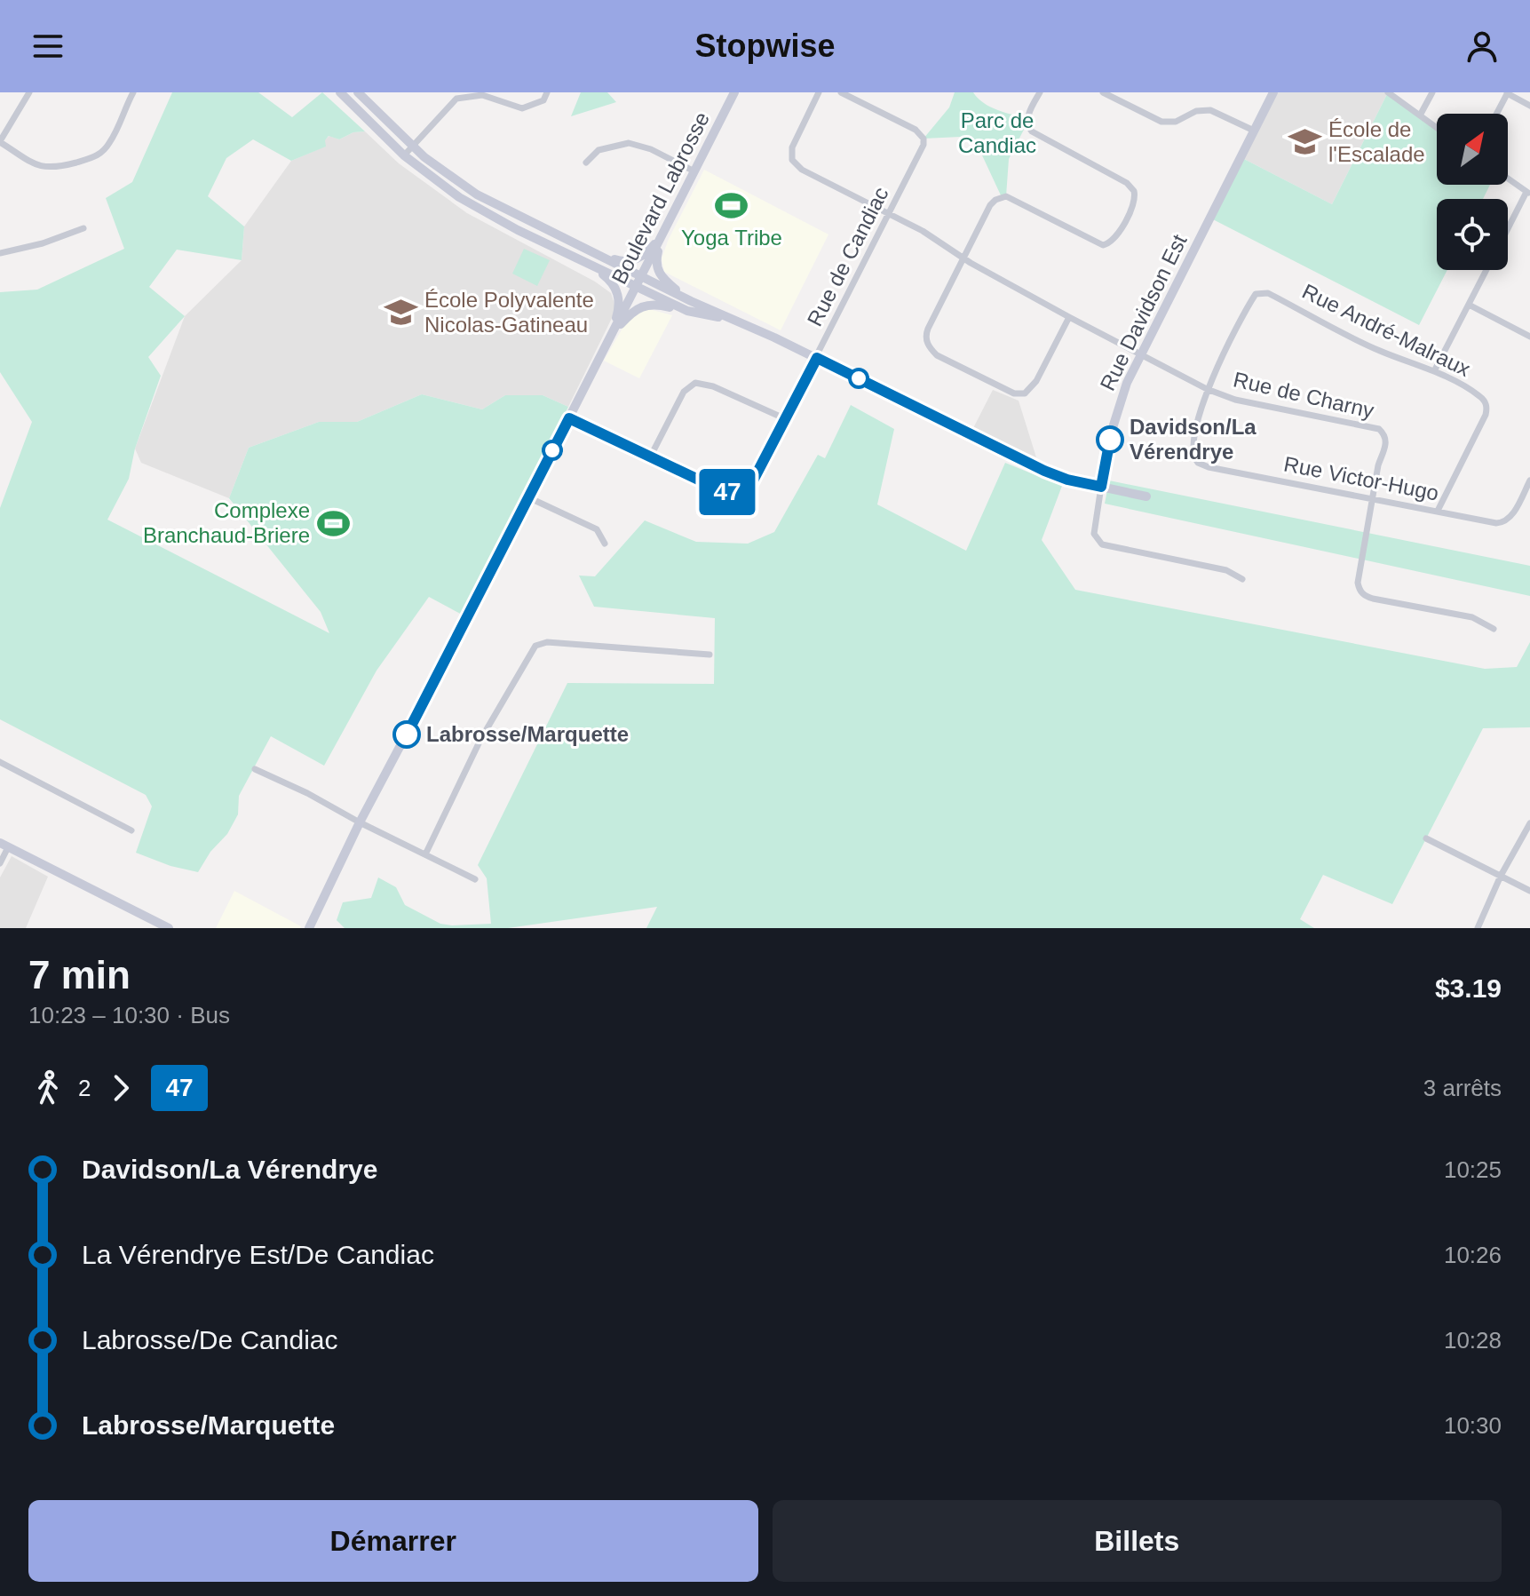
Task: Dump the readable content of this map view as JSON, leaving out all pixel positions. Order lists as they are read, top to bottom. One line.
{"streets":{"main road":["Boulevard Labrosse","Rue Davidson Est"],"street":["Rue de Candiac","Rue André-Malraux","Rue de Charny","Rue Victor-Hugo"]},"crossings":[["Boulevard Labrosse","Rue de Candiac"],["Rue de Candiac","Rue de Charny"],["Rue Davidson Est","Rue de Charny"],["Rue André-Malraux","Rue de Charny"],["Rue André-Malraux","Rue Victor-Hugo"],["Rue de Charny","Rue Victor-Hugo"]],"parks":["Parc de Candiac"],"places":{"school or university":["École de l'Escalade","École Polyvalente Nicolas-Gatineau"],"sports":["Yoga Tribe","Complexe Branchaud-Briere"],"other":["Davidson/La Vérendrye","Labrosse/Marquette"]},"lines":["bus line 47"],"north":"top right","page":{"header":"Stopwise","on_map":"47","heading":["7 min","10:23 – 10:30 · Bus","$3.19"],"legs":["2","47","3 arrêts"],"list":[{"name":"Davidson/La Vérendrye","value":"10:25"},{"name":"La Vérendrye Est/De Candiac","value":"10:26"},{"name":"Labrosse/De Candiac","value":"10:28"},{"name":"Labrosse/Marquette","value":"10:30"}],"buttons":["Démarrer","Billets"]}}
